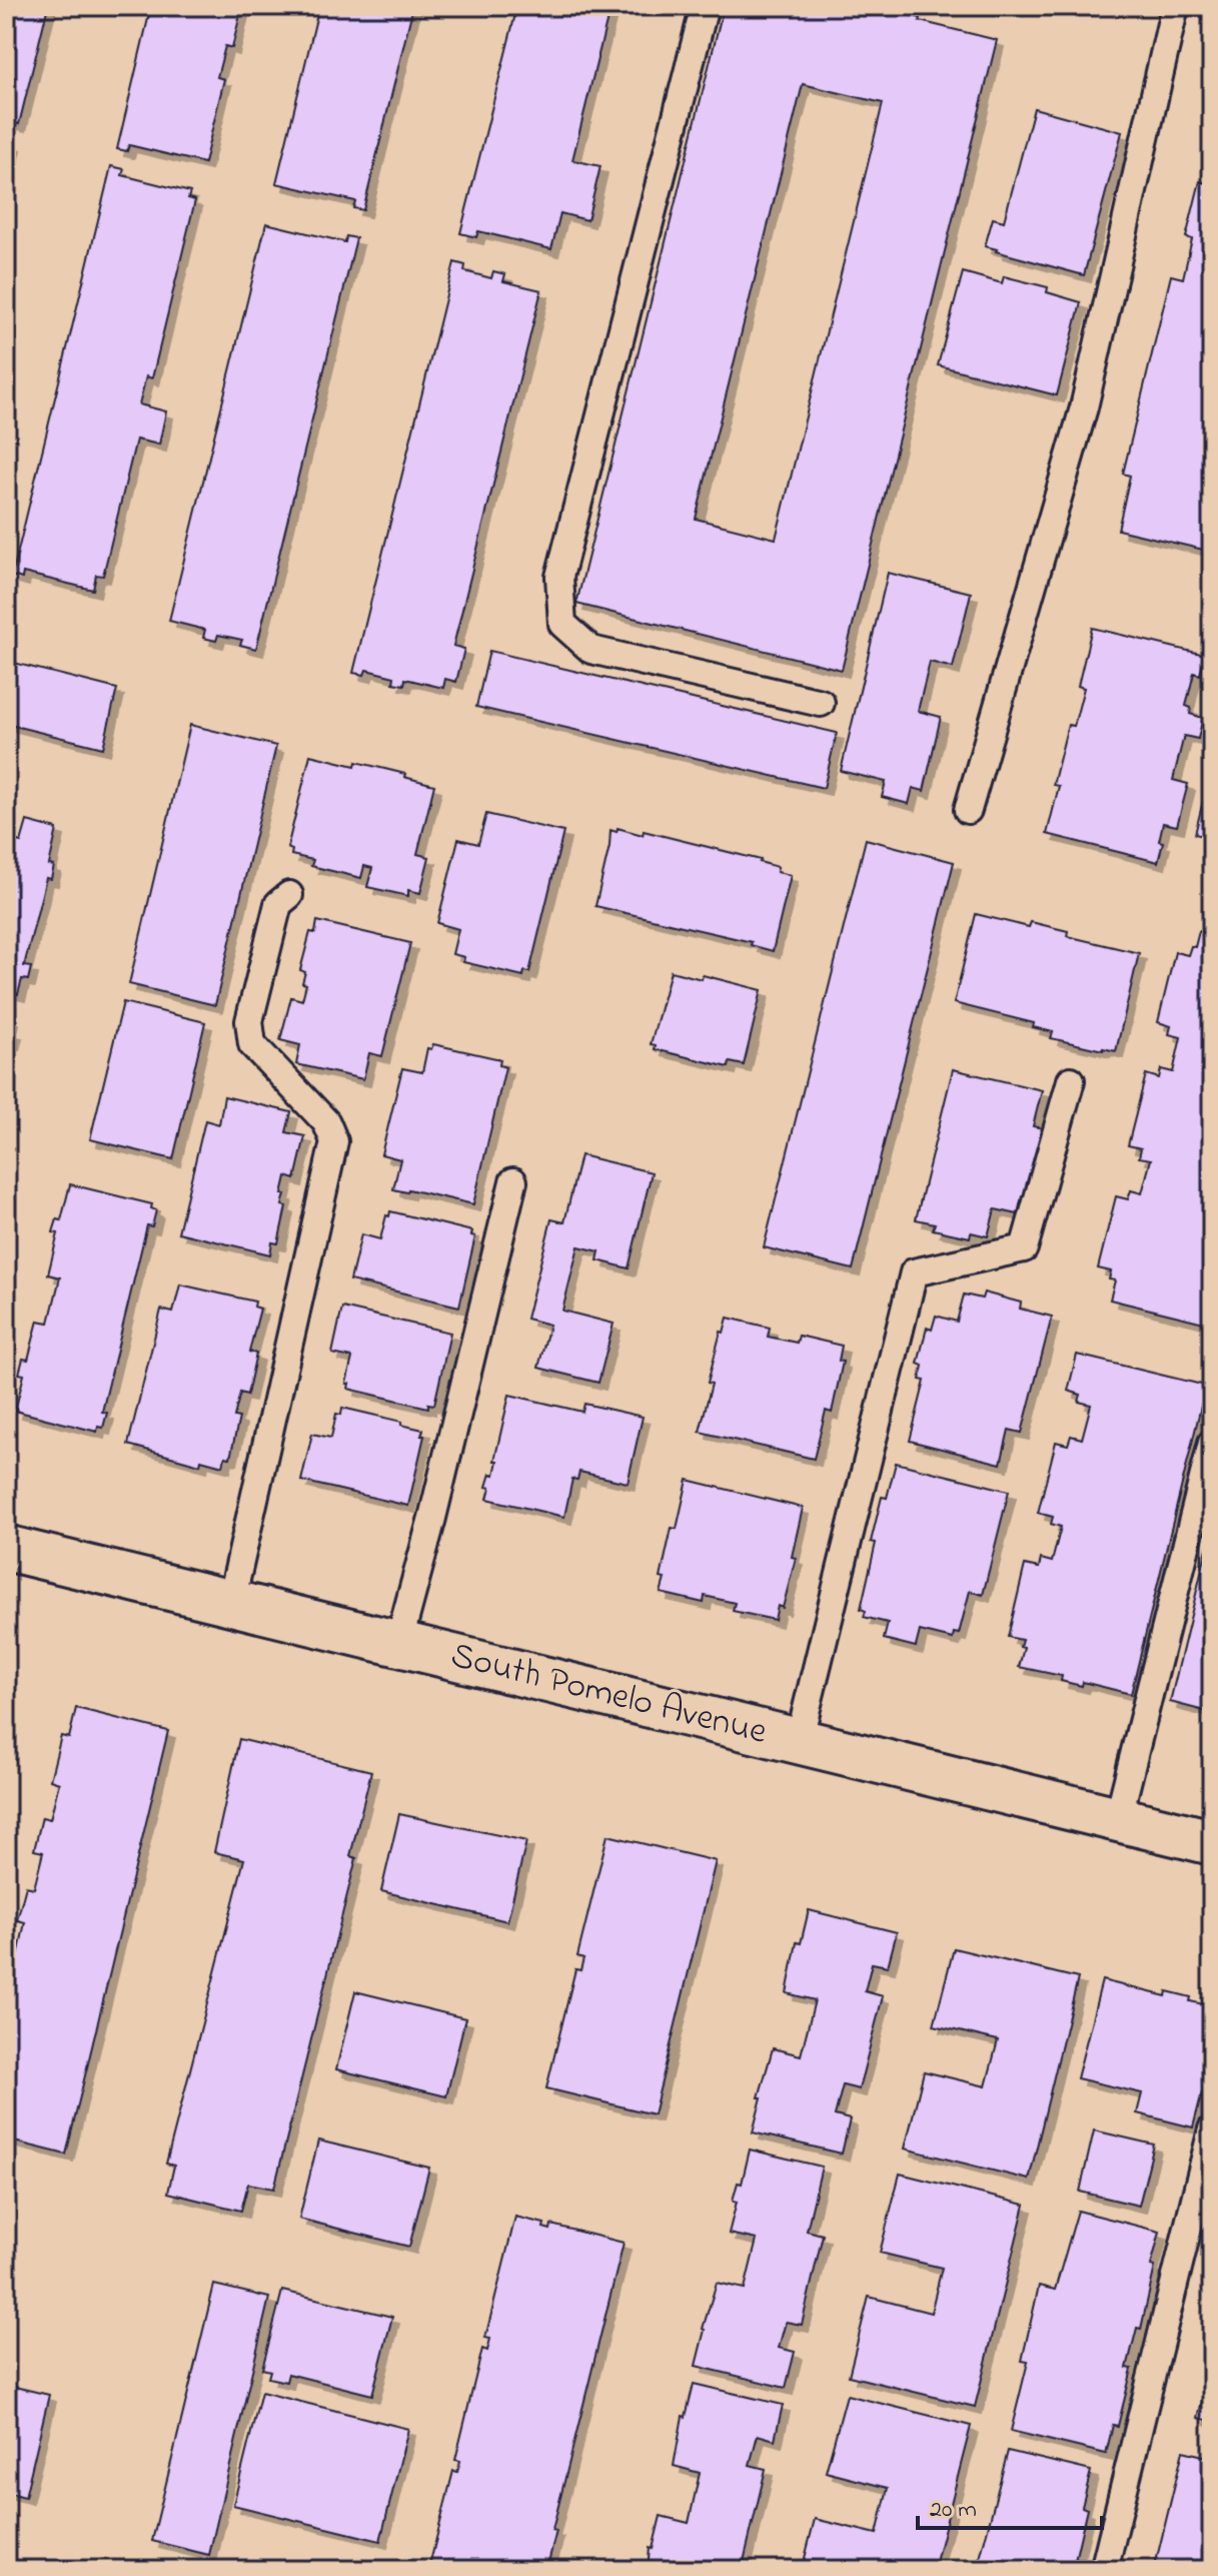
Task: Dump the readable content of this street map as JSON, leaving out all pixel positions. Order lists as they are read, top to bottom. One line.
{"streets":{"street":["South Pomelo Avenue"]},"scale_bar":"20 m"}
